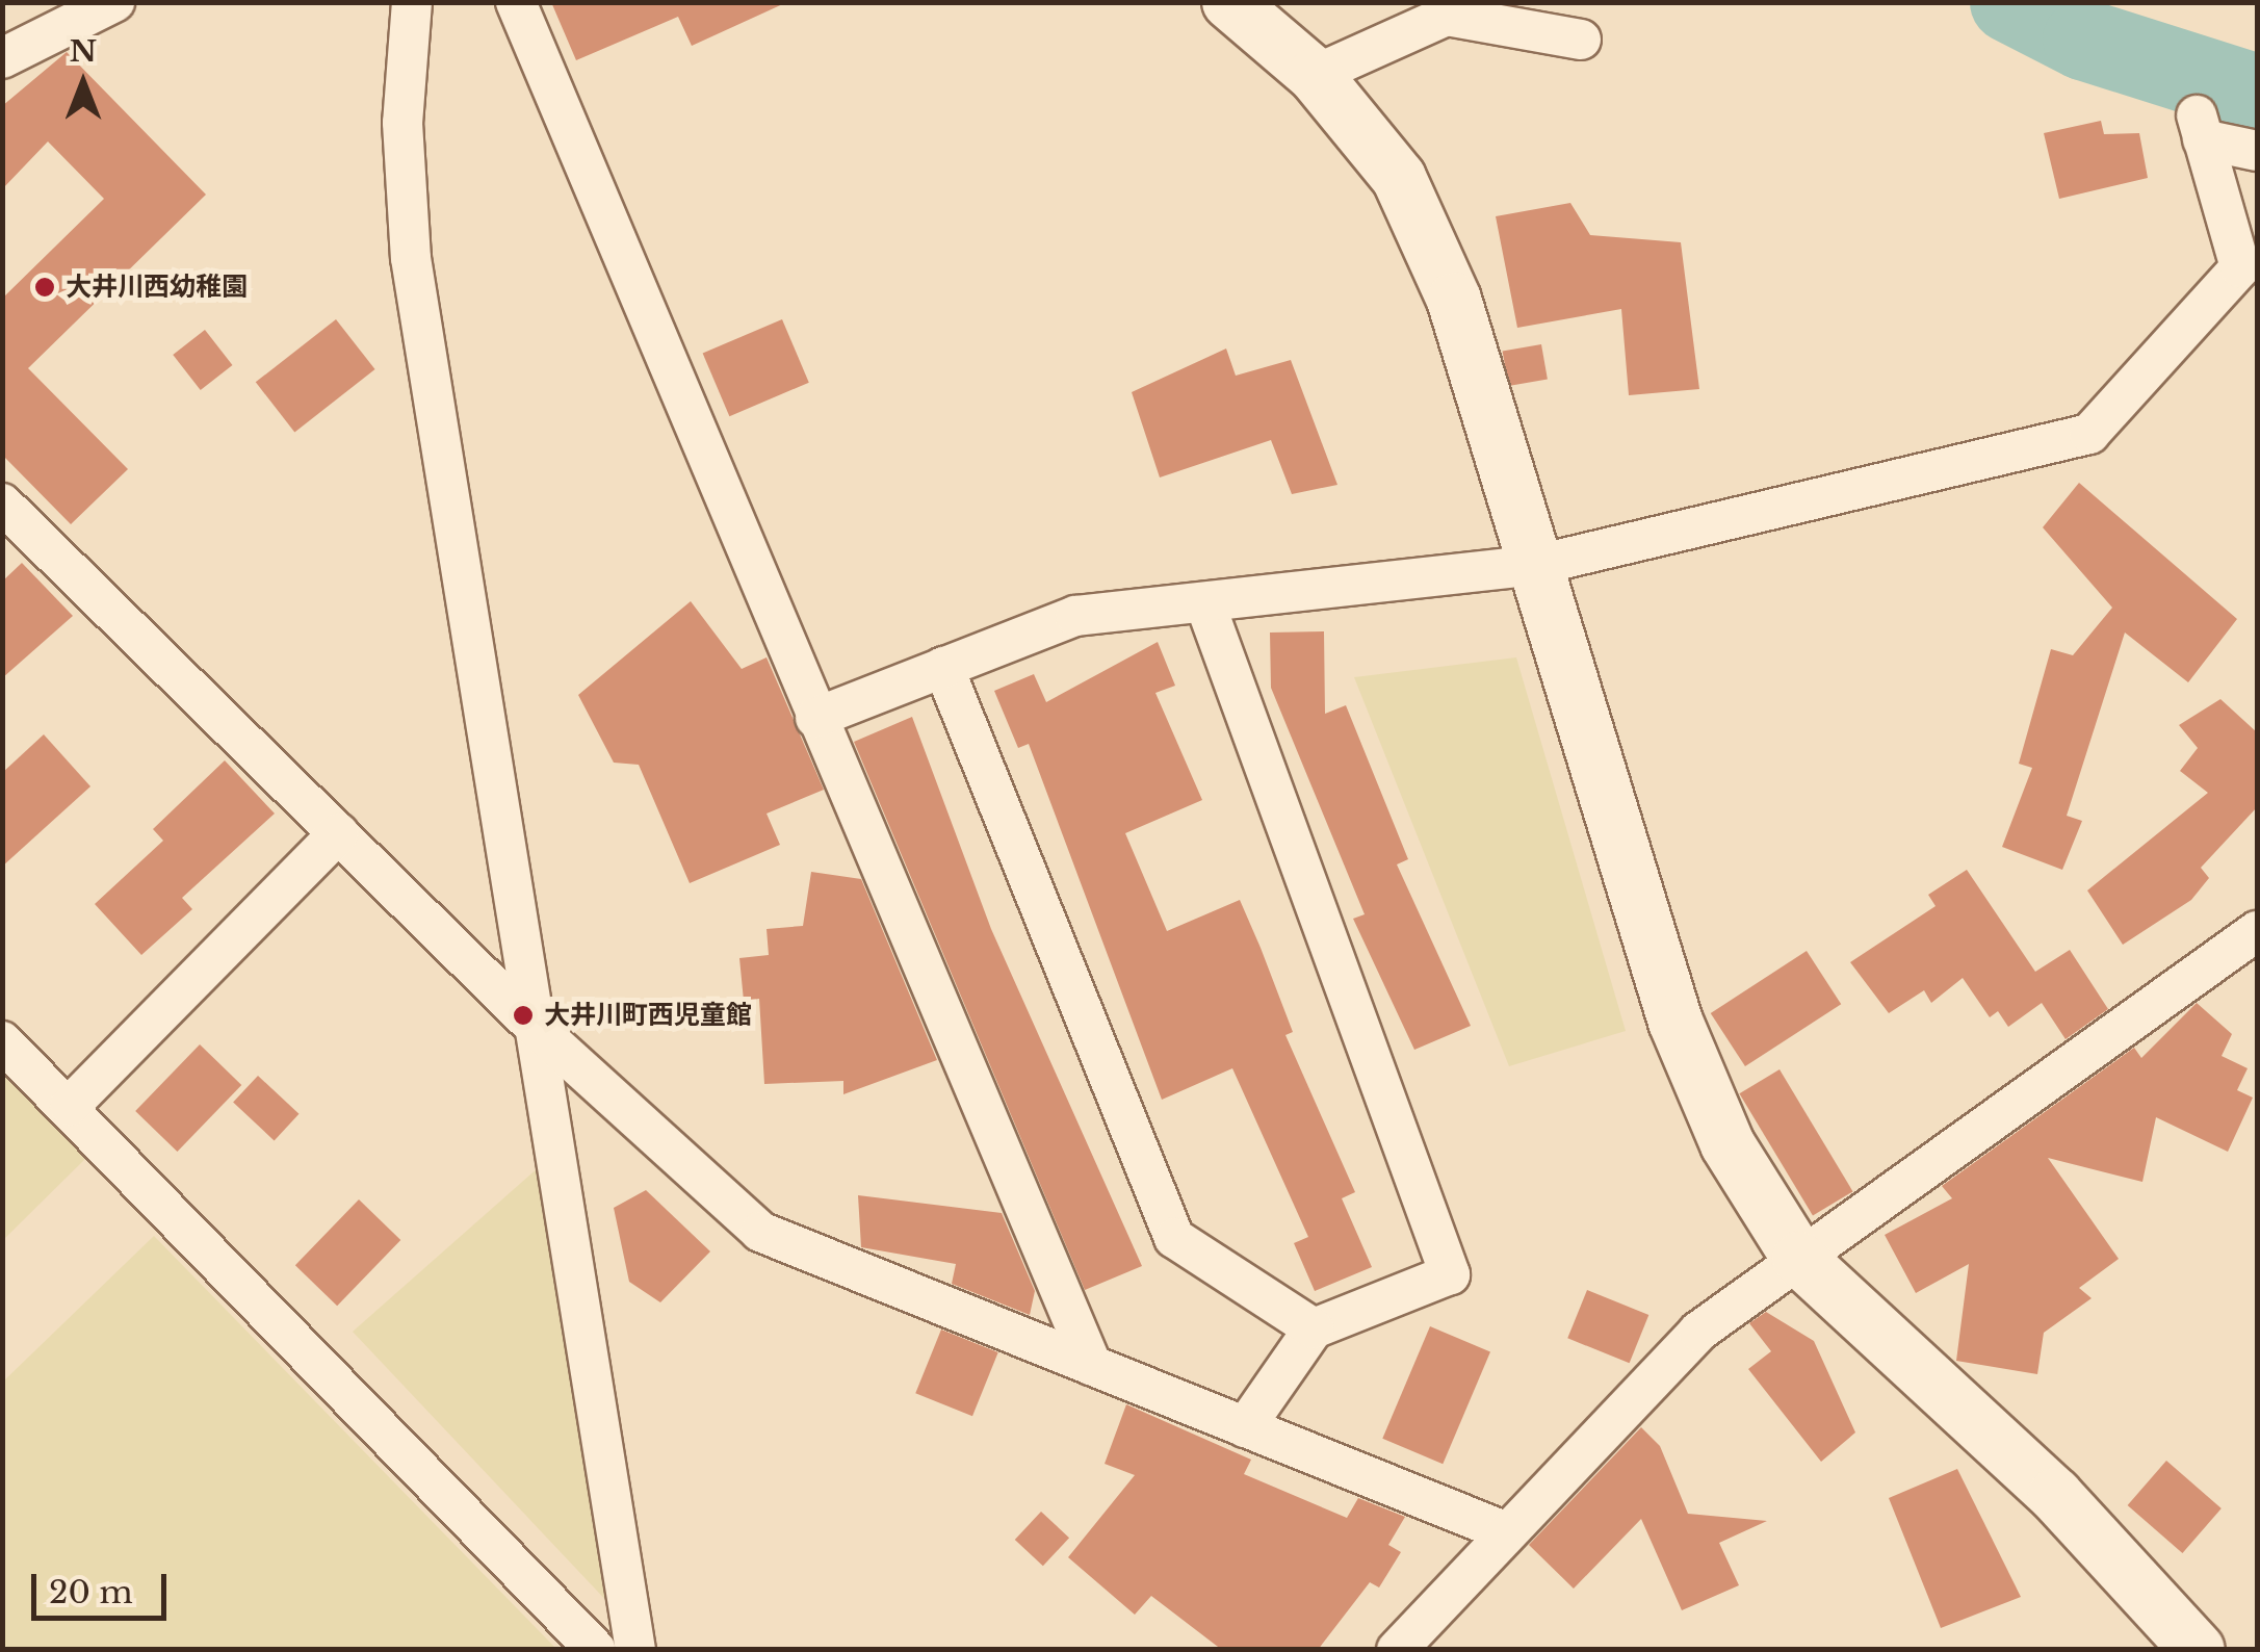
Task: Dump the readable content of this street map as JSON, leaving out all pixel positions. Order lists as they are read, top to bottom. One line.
{"places":["大井川西幼稚園","大井川町西児童館"],"scale_bar":"20 m","north":"top"}
